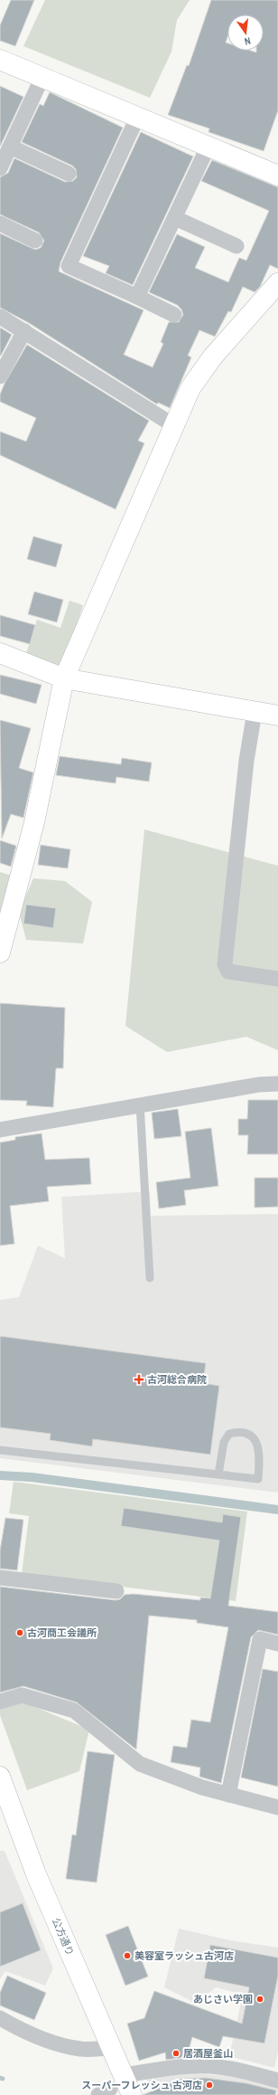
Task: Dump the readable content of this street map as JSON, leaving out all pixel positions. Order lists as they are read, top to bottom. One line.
{"streets":{"street":["公方通り"]},"places":{"health":["古河総合病院"],"other":["古河商工会議所","美容室ラッシュ古河店","あじさい学園","居酒屋釜山","スーパーフレッシュ 古河店"]},"north":"bottom"}
